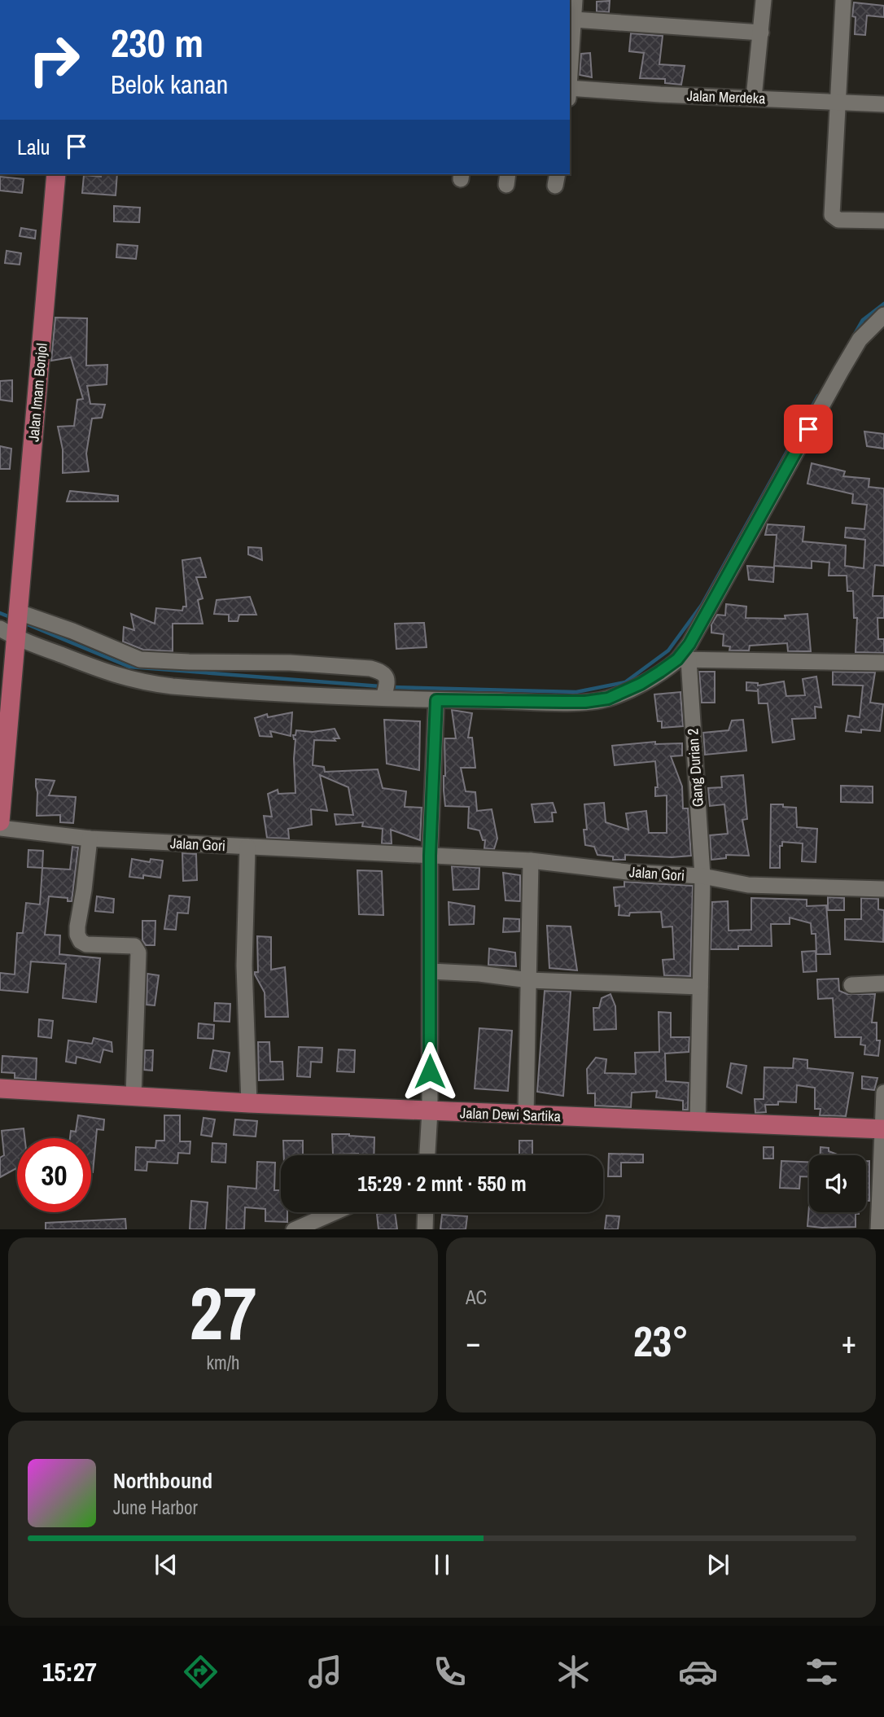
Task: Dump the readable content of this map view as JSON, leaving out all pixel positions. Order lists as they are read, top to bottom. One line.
{"streets":{"main road":["Jalan Imam Bonjol","Jalan Dewi Sartika"],"street":["Jalan Merdeka","Gang Durian 2","Jalan Gori"]},"crossings":[["Gang Durian 2","Jalan Gori"],["Gang Durian 2","Jalan Dewi Sartika"]],"page":{"turn":["230 m","Belok kanan"],"then":"Lalu","limit":"30","trip":"15:29 · 2 mnt · 550 m","tile":[["27","km/h"],"AC"],"heat":["−","23°","+"],"song":["Northbound","June Harbor"],"tabs":"15:27"}}
